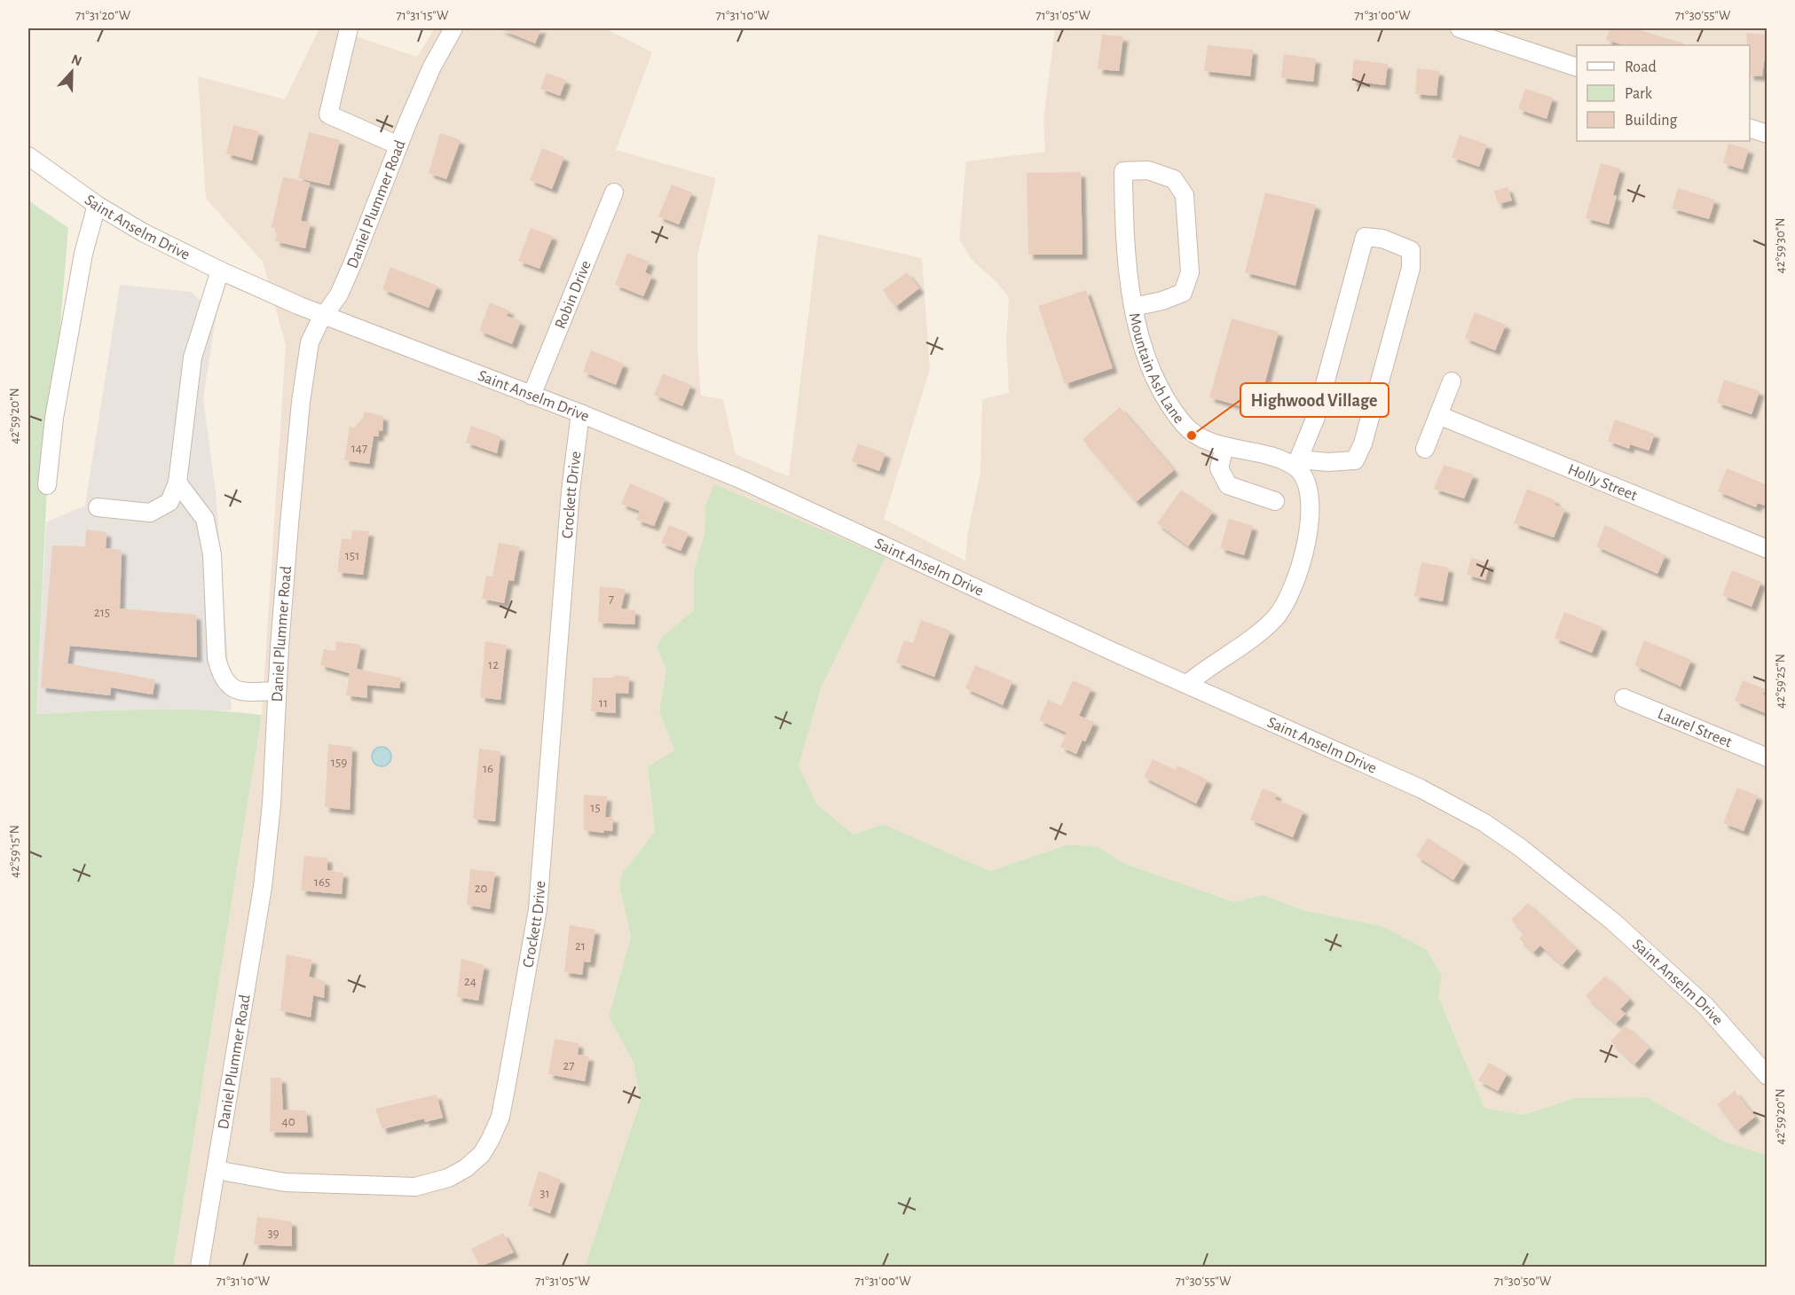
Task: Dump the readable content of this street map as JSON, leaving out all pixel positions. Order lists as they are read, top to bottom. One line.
{"streets":{"street":["Daniel Plummer Road","Saint Anselm Drive","Robin Drive","Mountain Ash Lane","Holly Street","Crockett Drive","Laurel Street"]},"crossings":[["Daniel Plummer Road","Saint Anselm Drive"],["Daniel Plummer Road","Crockett Drive"],["Saint Anselm Drive","Robin Drive"],["Saint Anselm Drive","Crockett Drive"]],"places":["Highwood Village"],"house_numbers":["147","151","7","215","12","11","159","16","15","165","20","21","24","27","40","31","39"],"legend":["Road","Park","Building"],"north":"top","coordinates":["71°31'20\"W","71°31'15\"W","71°31'10\"W","71°31'05\"W","71°31'00\"W","71°30'55\"W","42°59'30\"N","42°59'20\"N","42°59'25\"N","42°59'15\"N","71°30'50\"W"]}
